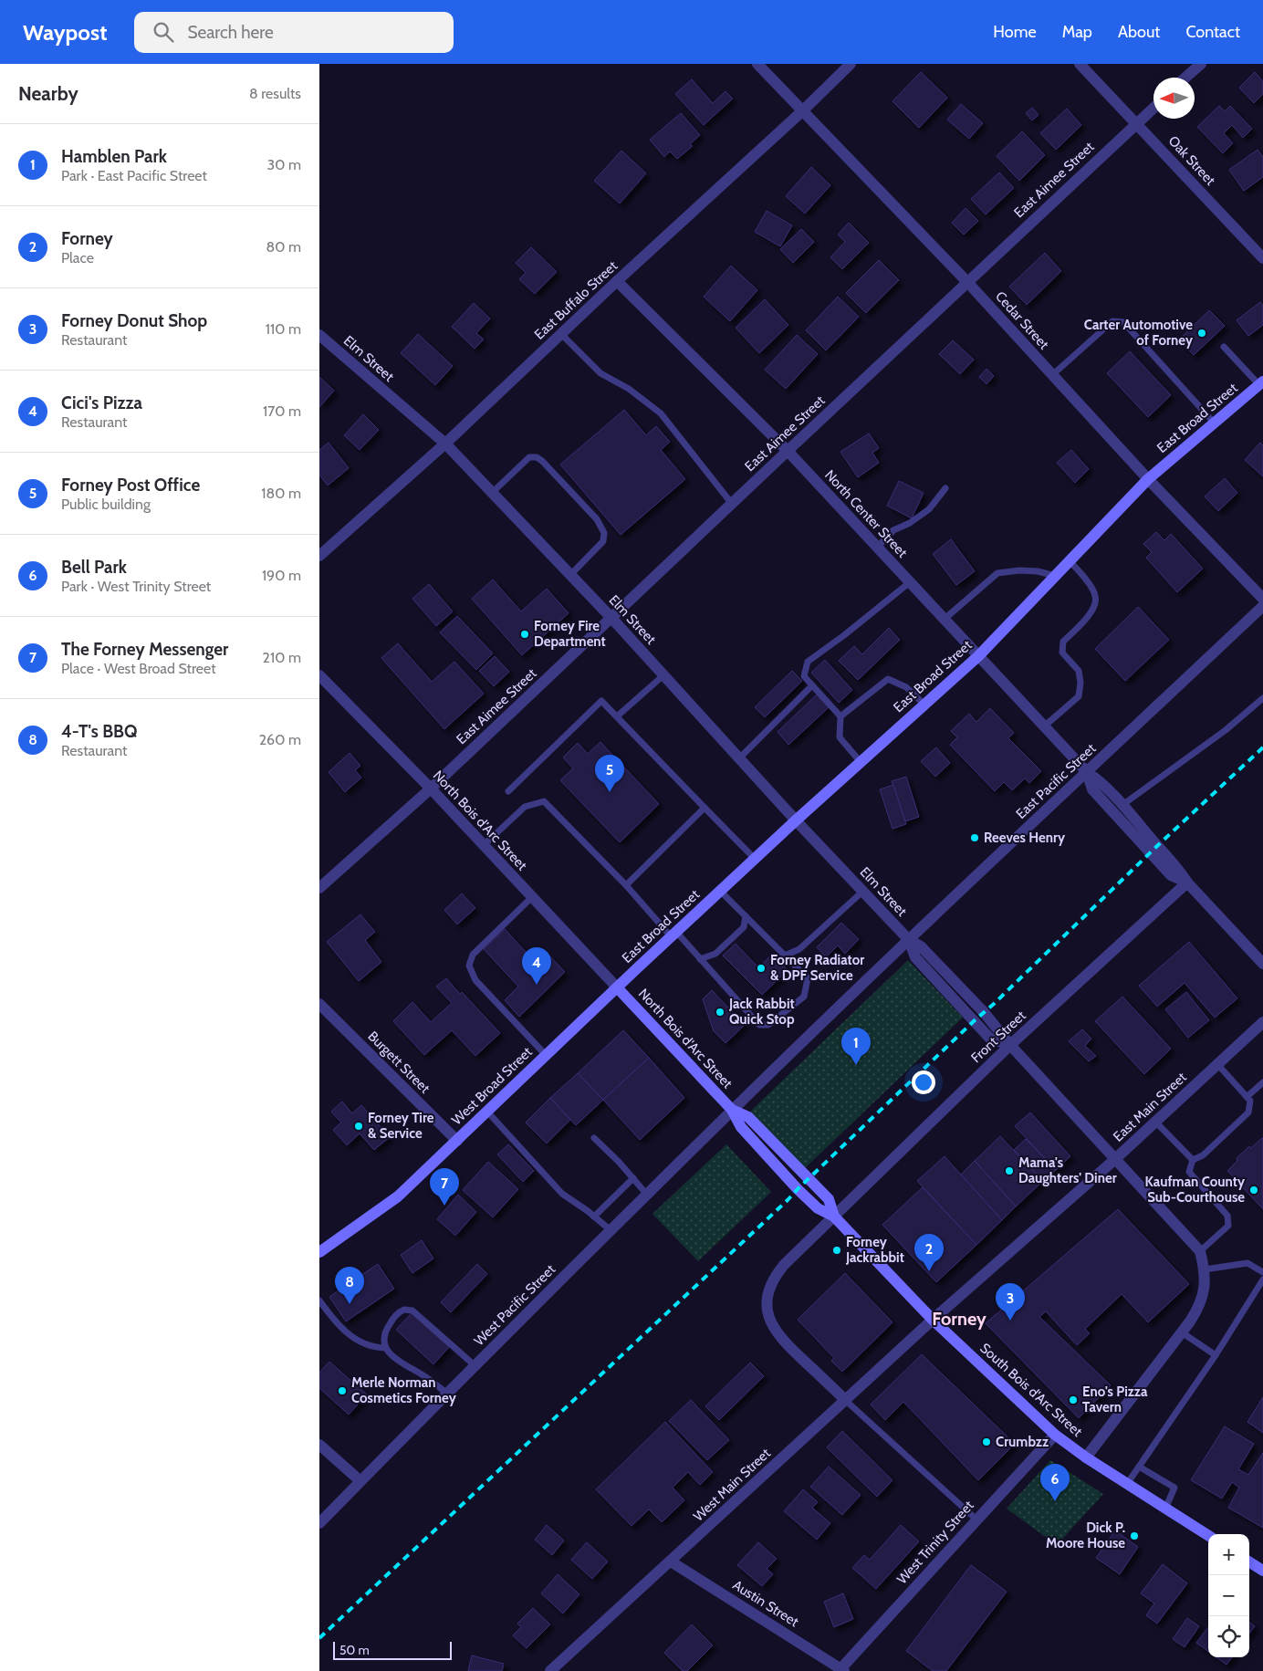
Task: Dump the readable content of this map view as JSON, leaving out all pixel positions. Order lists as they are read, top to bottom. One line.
{"streets":{"main road":["East Broad Street","North Bois d'Arc Street","West Broad Street","South Bois d'Arc Street"],"street":["Oak Street","East Aimee Street","East Buffalo Street","Cedar Street","Elm Street","North Center Street","East Pacific Street","North Bois d’Arc Street","Front Street","Burgett Street","East Main Street","West Pacific Street","West Main Street","West Trinity Street","Austin Street"]},"crossings":[["Oak Street","East Aimee Street"],["East Aimee Street","Cedar Street"],["East Aimee Street","Elm Street"],["East Aimee Street","North Center Street"],["East Aimee Street","North Bois d’Arc Street"],["East Buffalo Street","Cedar Street"],["East Buffalo Street","Elm Street"],["East Buffalo Street","North Center Street"],["Cedar Street","East Broad Street"],["Cedar Street","East Pacific Street"],["Elm Street","East Broad Street"],["Elm Street","East Pacific Street"],["Elm Street","Front Street"],["Elm Street","East Main Street"],["Elm Street","South Bois d'Arc Street"],["East Broad Street","North Center Street"],["East Broad Street","North Bois d’Arc Street"],["East Broad Street","North Bois d'Arc Street"],["East Broad Street","West Broad Street"],["North Center Street","East Pacific Street"],["East Pacific Street","North Bois d'Arc Street"],["East Pacific Street","West Pacific Street"],["North Bois d’Arc Street","North Bois d'Arc Street"],["North Bois d’Arc Street","West Broad Street"],["Front Street","South Bois d'Arc Street"],["Front Street","West Main Street"],["North Bois d'Arc Street","West Broad Street"],["North Bois d'Arc Street","West Pacific Street"],["North Bois d'Arc Street","South Bois d'Arc Street"],["Burgett Street","West Broad Street"],["East Main Street","South Bois d'Arc Street"],["East Main Street","West Main Street"],["South Bois d'Arc Street","West Main Street"],["South Bois d'Arc Street","West Trinity Street"],["West Main Street","Austin Street"],["West Trinity Street","Austin Street"]],"districts":["Forney"],"places":["Carter Automotive of Forney","Forney Fire Department","Reeves Henry","Forney Radiator & DPF Service","Jack Rabbit Quick Stop","Forney Tire & Service","Mama's Daughters' Diner","Kaufman County Sub-Courthouse","Forney Jackrabbit","Merle Norman Cosmetics Forney","Eno's Pizza Tavern","Crumbzz","Dick P. Moore House"],"scale_bar":"50 m","north":"left","page":{"header":"Waypost","search":"Search here","nav":["Home","Map","About","Contact"],"heading":["Nearby","8 results"],"list":[{"mark":"1","name":"Hamblen Park","note":"Park · East Pacific Street","value":"30 m"},{"mark":"2","name":"Forney","note":"Place","value":"80 m"},{"mark":"3","name":"Forney Donut Shop","note":"Restaurant","value":"110 m"},{"mark":"4","name":"Cici's Pizza","note":"Restaurant","value":"170 m"},{"mark":"5","name":"Forney Post Office","note":"Public building","value":"180 m"},{"mark":"6","name":"Bell Park","note":"Park · West Trinity Street","value":"190 m"},{"mark":"7","name":"The Forney Messenger","note":"Place · West Broad Street","value":"210 m"},{"mark":"8","name":"4-T's BBQ","note":"Restaurant","value":"260 m"}],"pins":["5","4","1","7","2","8","3","6"],"map_buttons":["+","−"],"scale":"50 m"}}
